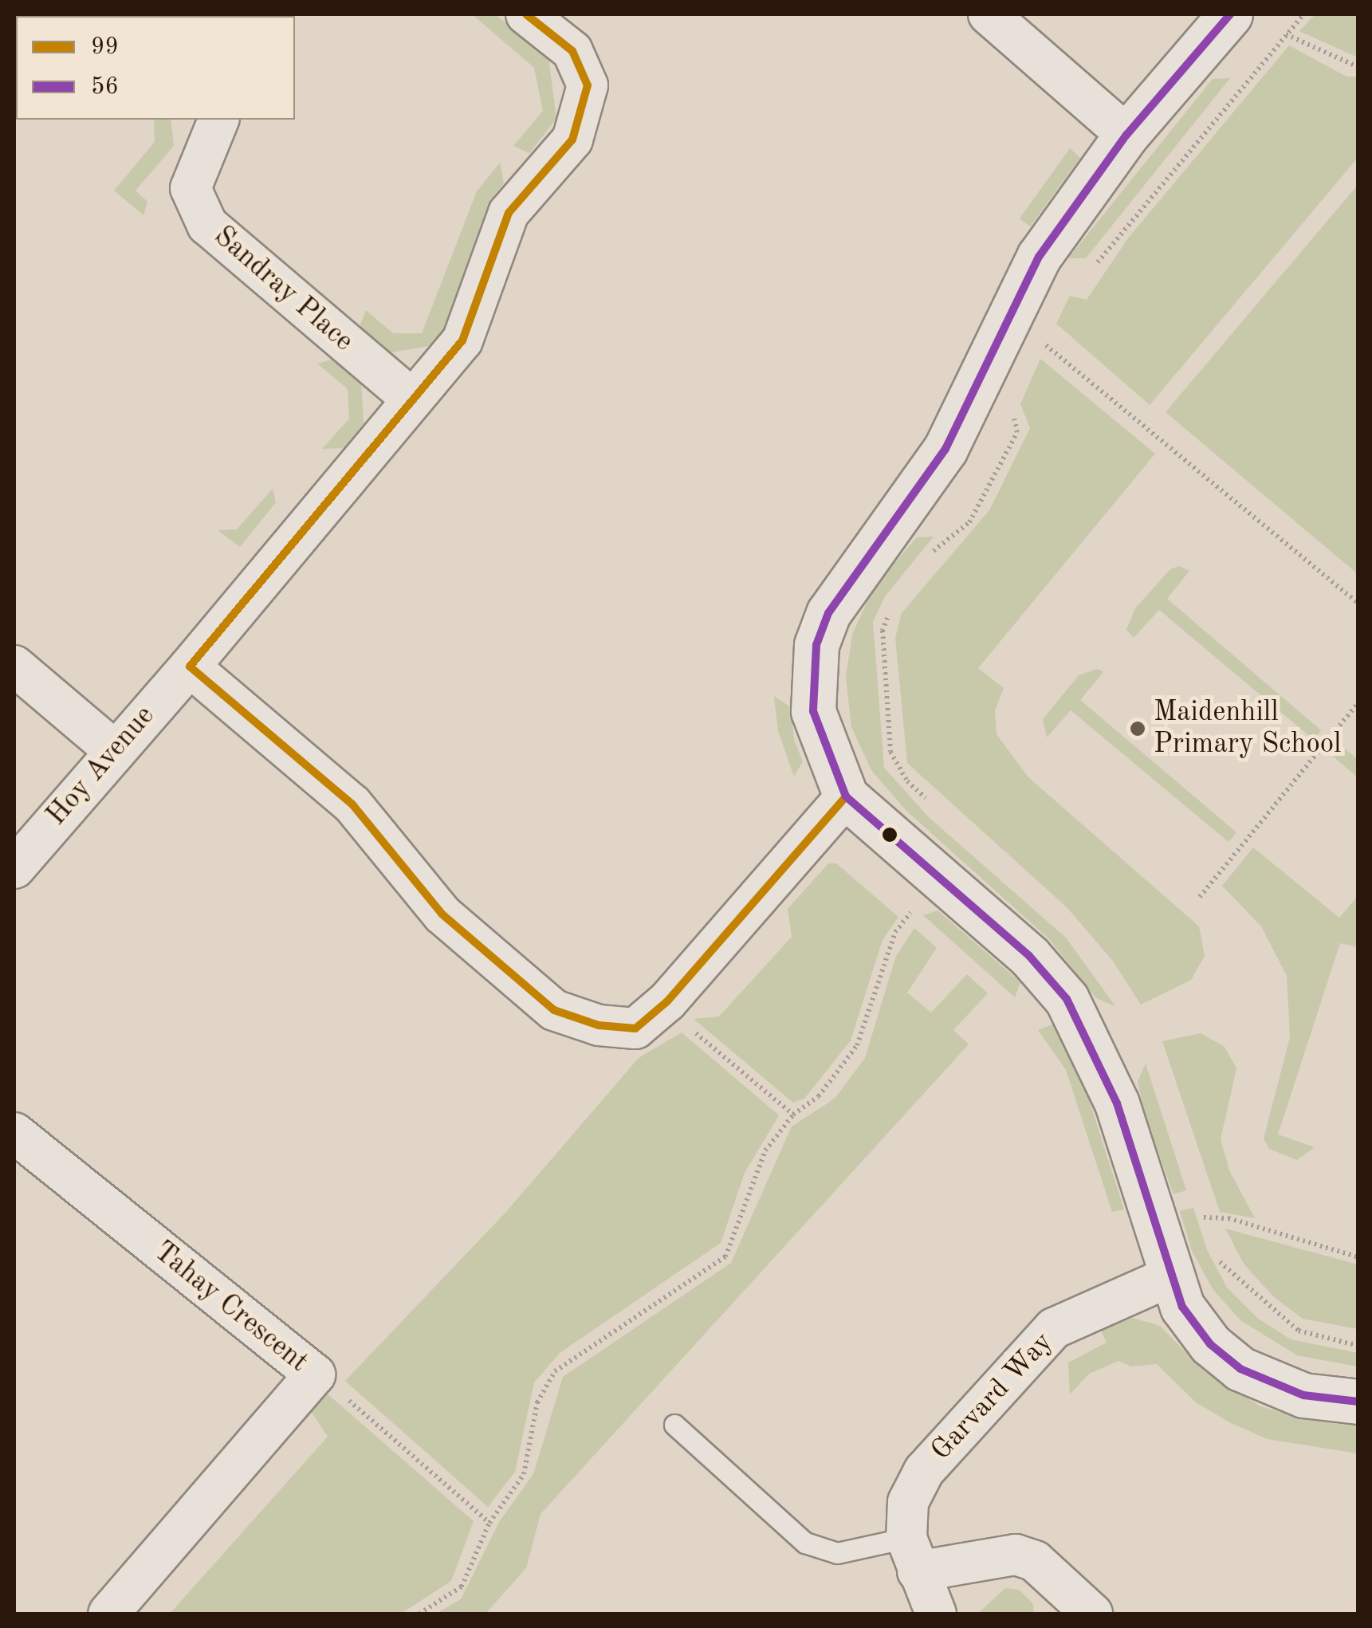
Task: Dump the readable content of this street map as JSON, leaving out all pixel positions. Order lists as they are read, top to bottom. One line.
{"streets":{"street":["Sandray Place","Hoy Avenue","Tahay Crescent","Garvard Way"]},"crossings":[["Sandray Place","Hoy Avenue"]],"places":["Maidenhill Primary School"],"lines":["transit line 99","transit line 56"],"legend":["99","56"]}
